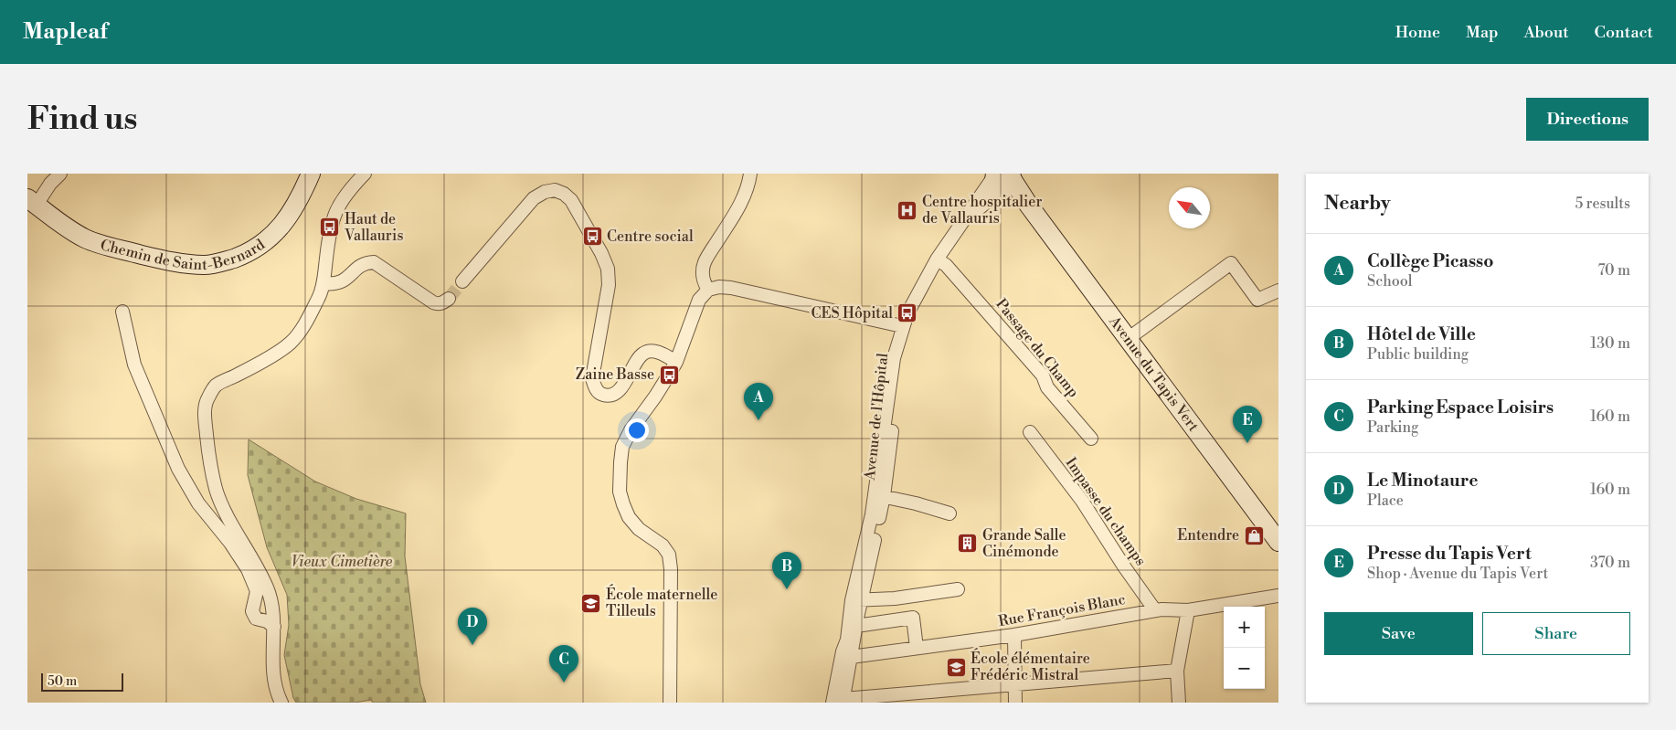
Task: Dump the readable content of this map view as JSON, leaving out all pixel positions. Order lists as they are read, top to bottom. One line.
{"streets":{"main road":["Chemin de Saint-Bernard","Avenue du Tapis Vert"],"street":["Passage du Champ","Avenue de l'Hôpital","Impasse du champs","Rue François Blanc"]},"crossings":[["Passage du Champ","Avenue de l'Hôpital"],["Avenue du Tapis Vert","Avenue de l'Hôpital"],["Avenue de l'Hôpital","Rue François Blanc"],["Impasse du champs","Rue François Blanc"]],"parks":["Vieux Cimetière"],"places":{"hospital":["Centre hospitalier de Vallauris"],"bus stop":["Haut de Vallauris","Centre social","CES Hôpital","Zaine Basse"],"shop":["Entendre"],"building":["Grande Salle Cinémonde"],"school or university":["École maternelle Tilleuls","École élémentaire Frédéric Mistral"]},"scale_bar":"50 m","north":"top left","page":{"header":"Mapleaf","nav":["Home","Map","About","Contact"],"buttons":["Directions",["Save","Share"]],"title":"Find us","heading":["Nearby","5 results"],"list":[{"mark":"A","name":"Collège Picasso","note":"School","value":"70 m"},{"mark":"B","name":"Hôtel de Ville","note":"Public building","value":"130 m"},{"mark":"C","name":"Parking Espace Loisirs","note":"Parking","value":"160 m"},{"mark":"D","name":"Le Minotaure","note":"Place","value":"160 m"},{"mark":"E","name":"Presse du Tapis Vert","note":"Shop · Avenue du Tapis Vert","value":"370 m"}],"pins":["A","E","B","D","C"],"map_buttons":["+","−"],"scale":"50 m"}}
